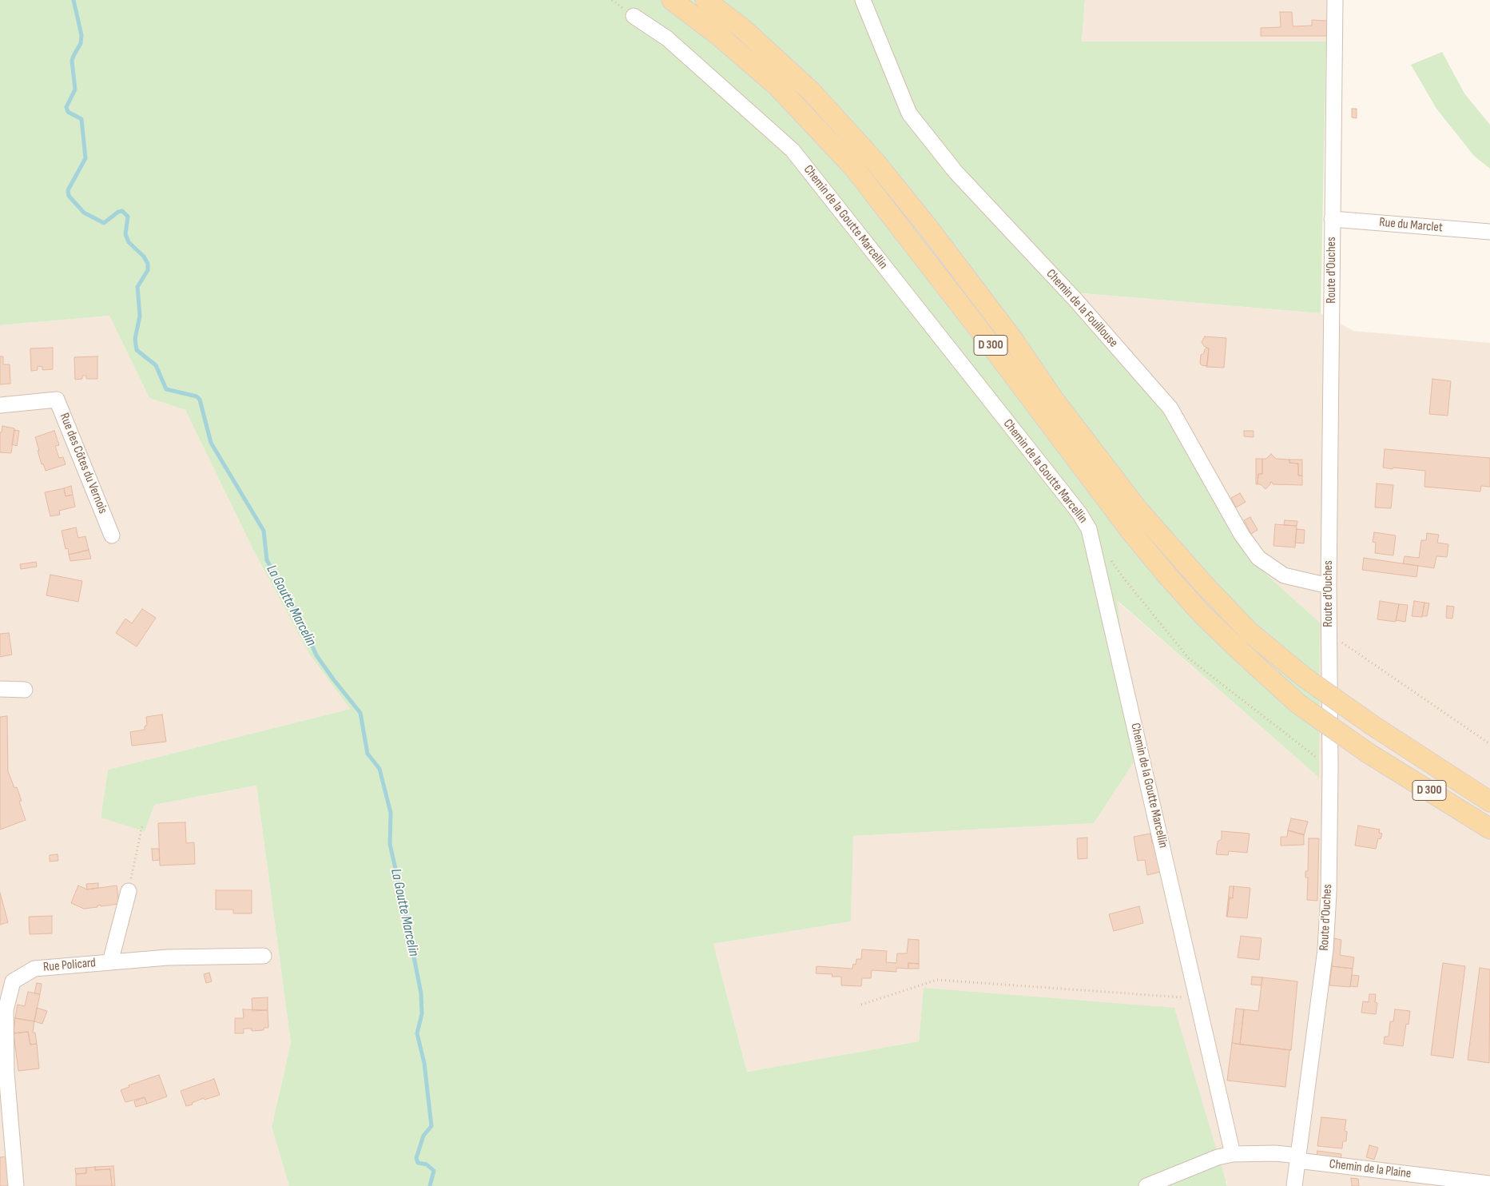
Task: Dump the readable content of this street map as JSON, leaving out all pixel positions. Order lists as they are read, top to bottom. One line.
{"streets":{"main road":["D 300"],"street":["Chemin de la Goutte Marcellin","Rue du Marclet","Route d'Ouches","Chemin de la Fouillouse","Rue des Côtes du Vernois","Rue Policard","Chemin de la Plaine"]},"crossings":[["Chemin de la Goutte Marcellin","Chemin de la Plaine"],["Rue du Marclet","Route d'Ouches"],["Route d'Ouches","Chemin de la Fouillouse"],["Route d'Ouches","Chemin de la Plaine"]],"water":["La Goutte Marcelin"]}
